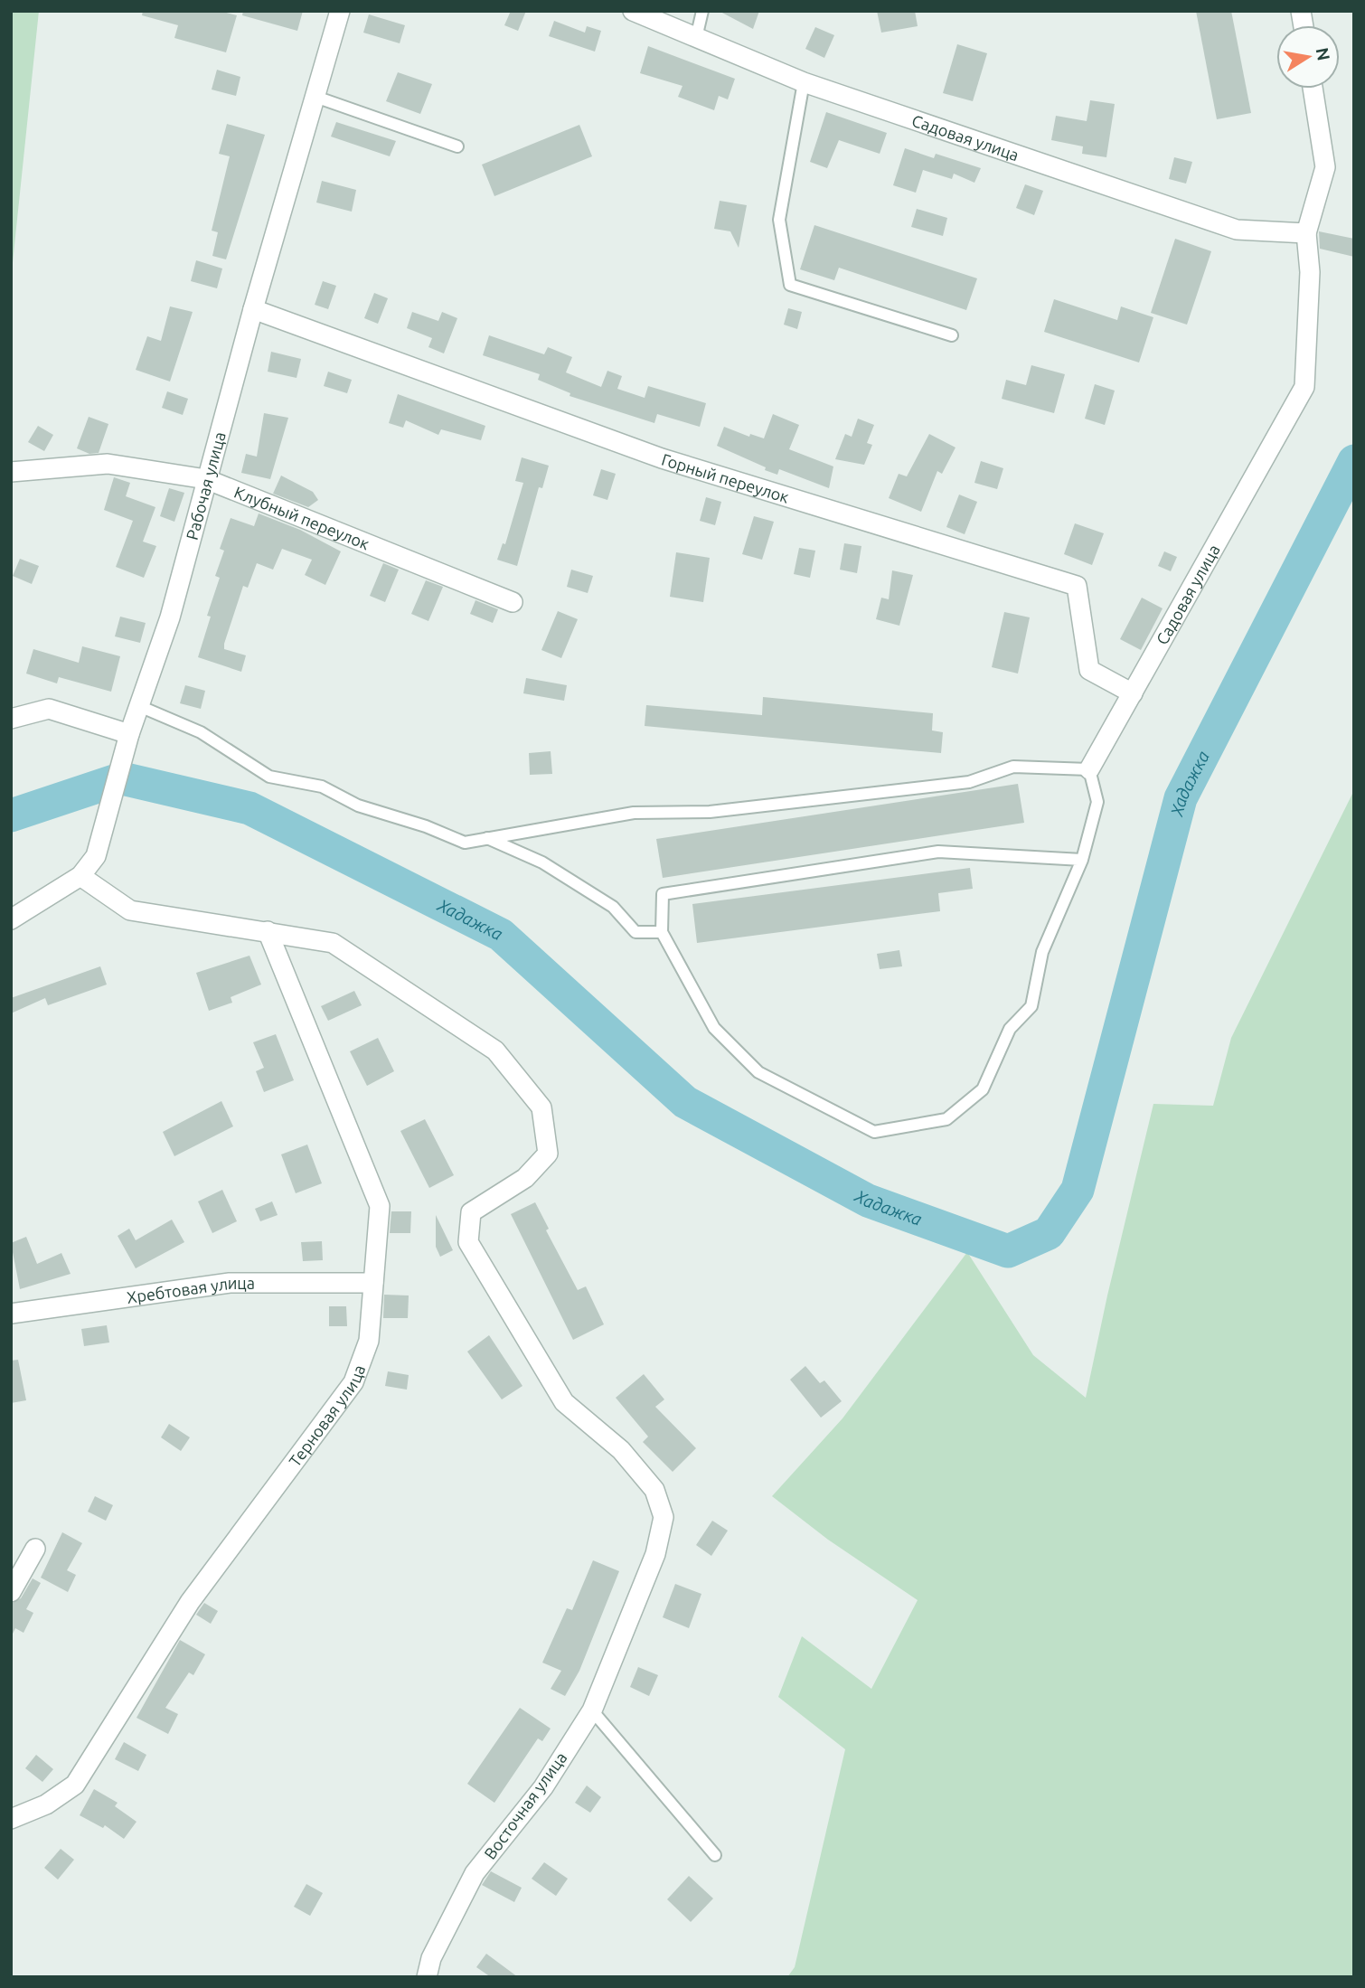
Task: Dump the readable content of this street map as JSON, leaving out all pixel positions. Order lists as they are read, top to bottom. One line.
{"streets":{"street":["Садовая улица","Горный переулок","Рабочая улица","Клубный переулок","Хребтовая улица","Терновая улица","Восточная улица"]},"crossings":[["Садовая улица","Горный переулок"],["Горный переулок","Рабочая улица"],["Рабочая улица","Клубный переулок"],["Хребтовая улица","Терновая улица"],["Терновая улица","Восточная улица"]],"water":["Хадажка"],"north":"right"}
